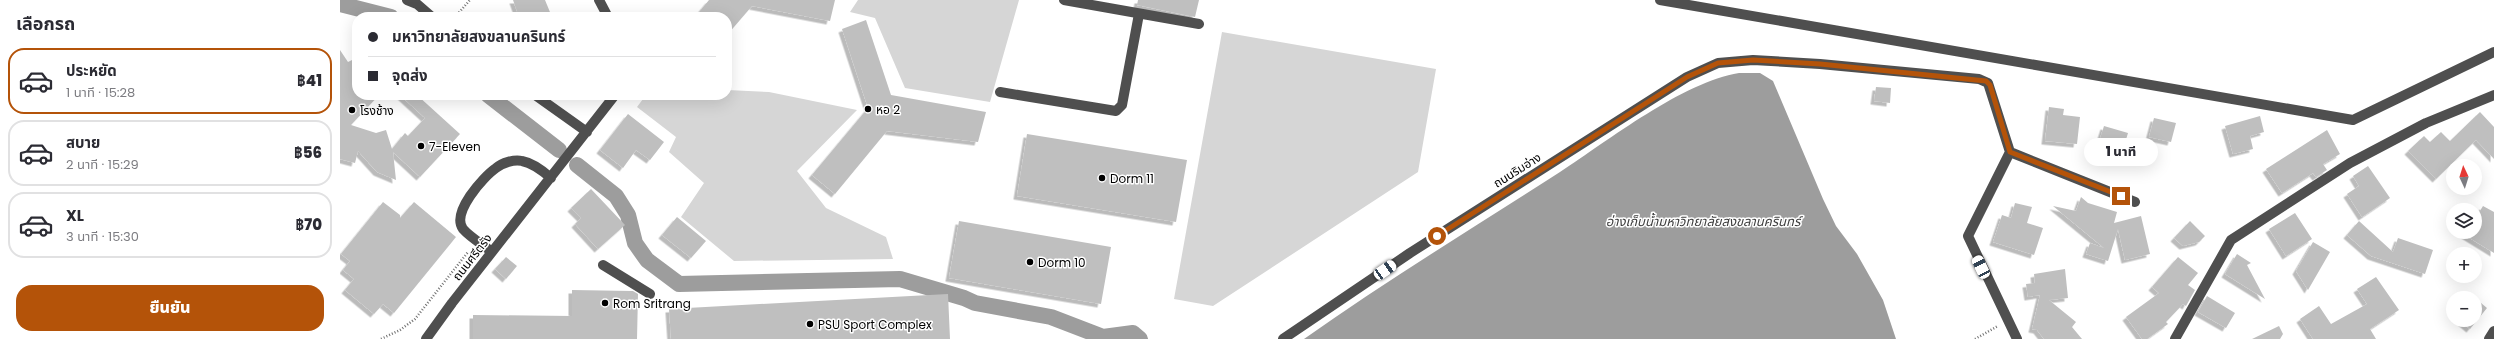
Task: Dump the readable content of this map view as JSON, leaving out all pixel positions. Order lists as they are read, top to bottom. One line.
{"streets":{"street":["ถนนริมอ่าง","ถนนศรีตรัง"]},"water":["อ่างเก็บน้ำมหาวิทยาลัยสงขลานครินทร์"],"places":["หอ 2","โรงช้าง","7-Eleven","Dorm 11","Dorm 10","Rom Sritrang","PSU Sport Complex"],"north":"top","page":{"heading":"เลือกรถ","banner":["มหาวิทยาลัยสงขลานครินทร์","จุดส่ง"],"list":[{"name":"ประหยัด","note":"1 นาที · 15:28","value":"฿41"},{"name":"สบาย","note":"2 นาที · 15:29","value":"฿56"},{"name":"XL","note":"3 นาที · 15:30","value":"฿70"}],"bubble":"1 นาที","map_buttons":["+","−"],"buttons":"ยืนยัน"}}
